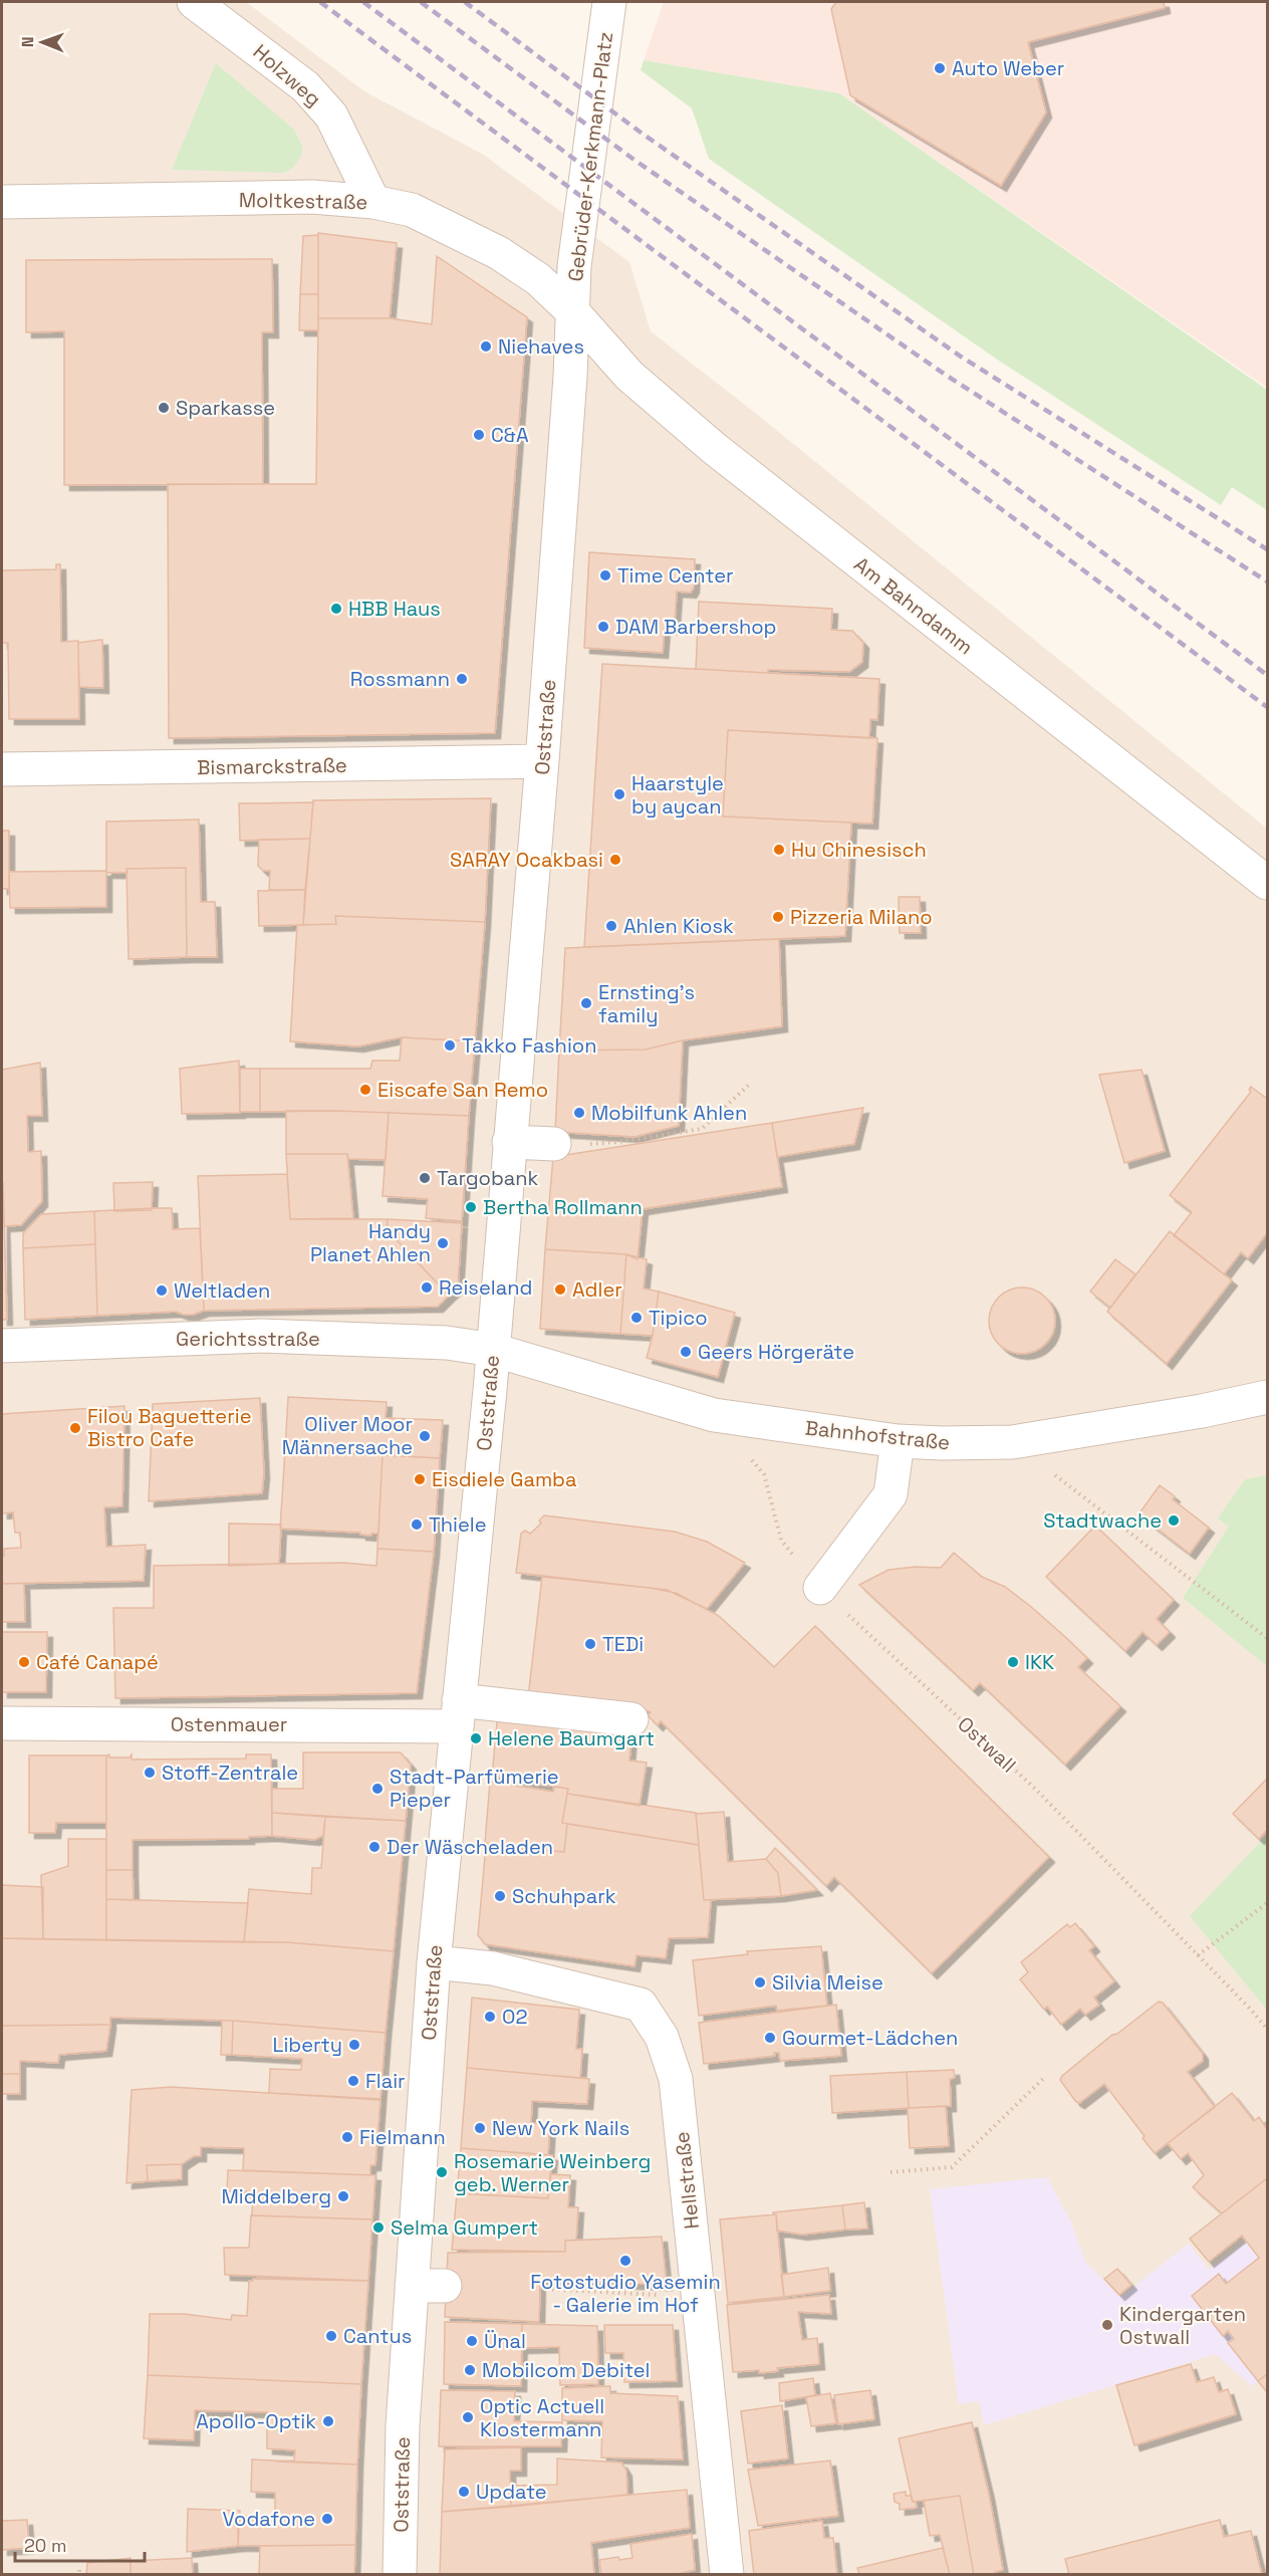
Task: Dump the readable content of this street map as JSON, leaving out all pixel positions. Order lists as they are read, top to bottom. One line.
{"streets":{"street":["Holzweg","Gebrüder-Kerkmann-Platz","Moltkestraße","Am Bahndamm","Oststraße","Bismarckstraße","Gerichtsstraße","Bahnhofstraße","Ostenmauer","Hellstraße"],"path":["Ostwall"]},"crossings":[["Holzweg","Moltkestraße"],["Gebrüder-Kerkmann-Platz","Moltkestraße"],["Gebrüder-Kerkmann-Platz","Am Bahndamm"],["Gebrüder-Kerkmann-Platz","Oststraße"],["Moltkestraße","Am Bahndamm"],["Moltkestraße","Oststraße"],["Am Bahndamm","Oststraße"],["Oststraße","Bismarckstraße"],["Oststraße","Gerichtsstraße"],["Oststraße","Bahnhofstraße"],["Oststraße","Ostenmauer"],["Oststraße","Hellstraße"],["Gerichtsstraße","Bahnhofstraße"],["Bahnhofstraße","Ostwall"]],"places":["Auto Weber","Niehaves","Sparkasse","C&A","Time Center","HBB Haus","DAM Barbershop","Rossmann","Haarstyle by aycan","Hu Chinesisch","SARAY Ocakbasi","Pizzeria Milano","Ahlen Kiosk","Ernsting's family","Takko Fashion","Eiscafe San Remo","Mobilfunk Ahlen","Targobank","Bertha Rollmann","Handy Planet Ahlen","Reiseland","Adler","Weltladen","Tipico","Geers Hörgeräte","Filou Baguetterie Bistro Cafe","Oliver Moor Männersache","Eisdiele Gamba","Stadtwache","Thiele","TEDi","Café Canapé","IKK","Helene Baumgart","Stoff-Zentrale","Stadt-Parfümerie Pieper","Der Wäscheladen","Schuhpark","Silvia Meise","O2","Gourmet-Lädchen","Liberty","Flair","New York Nails","Fielmann","Rosemarie Weinberg geb. Werner","Middelberg","Selma Gumpert","Fotostudio Yasemin - Galerie im Hof","Kindergarten Ostwall","Cantus","Ünal","Mobilcom Debitel","Optic Actuell Klostermann","Apollo-Optik","Update","Vodafone"],"scale_bar":"20 m","north":"left"}
